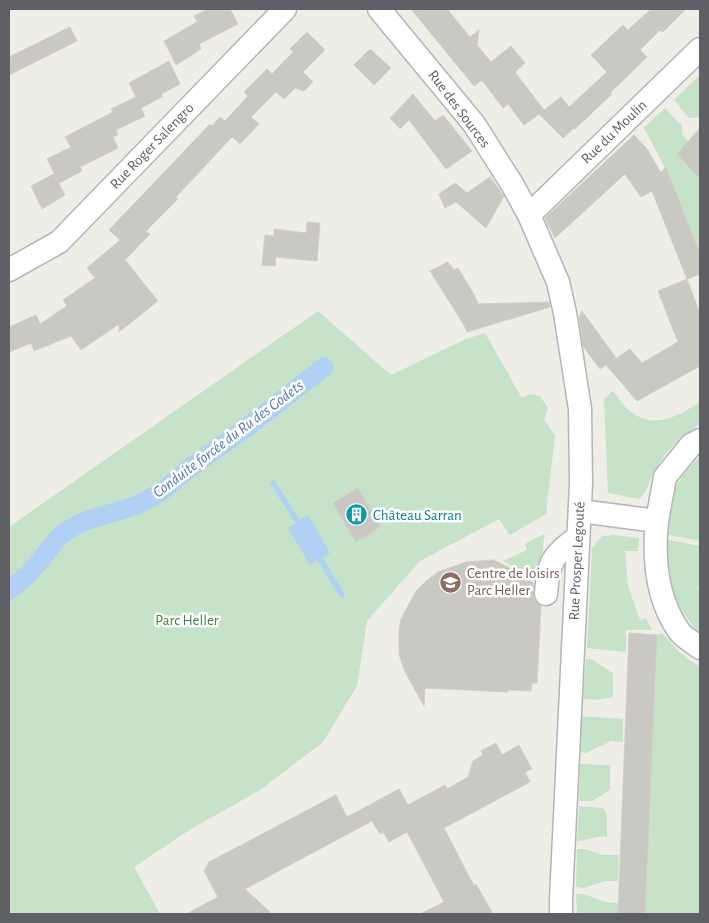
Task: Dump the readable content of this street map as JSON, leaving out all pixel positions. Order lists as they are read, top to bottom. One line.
{"streets":{"street":["Rue des Sources","Rue du Moulin","Rue Roger Salengro","Rue Prosper Legouté"]},"crossings":[["Rue des Sources","Rue du Moulin"],["Rue des Sources","Rue Prosper Legouté"],["Rue du Moulin","Rue Prosper Legouté"]],"water":["Conduite forcée du Ru des Godets"],"parks":["Parc Heller"],"places":{"building":["Château Sarran"],"school or university":["Centre de loisirs Parc Heller"]}}
